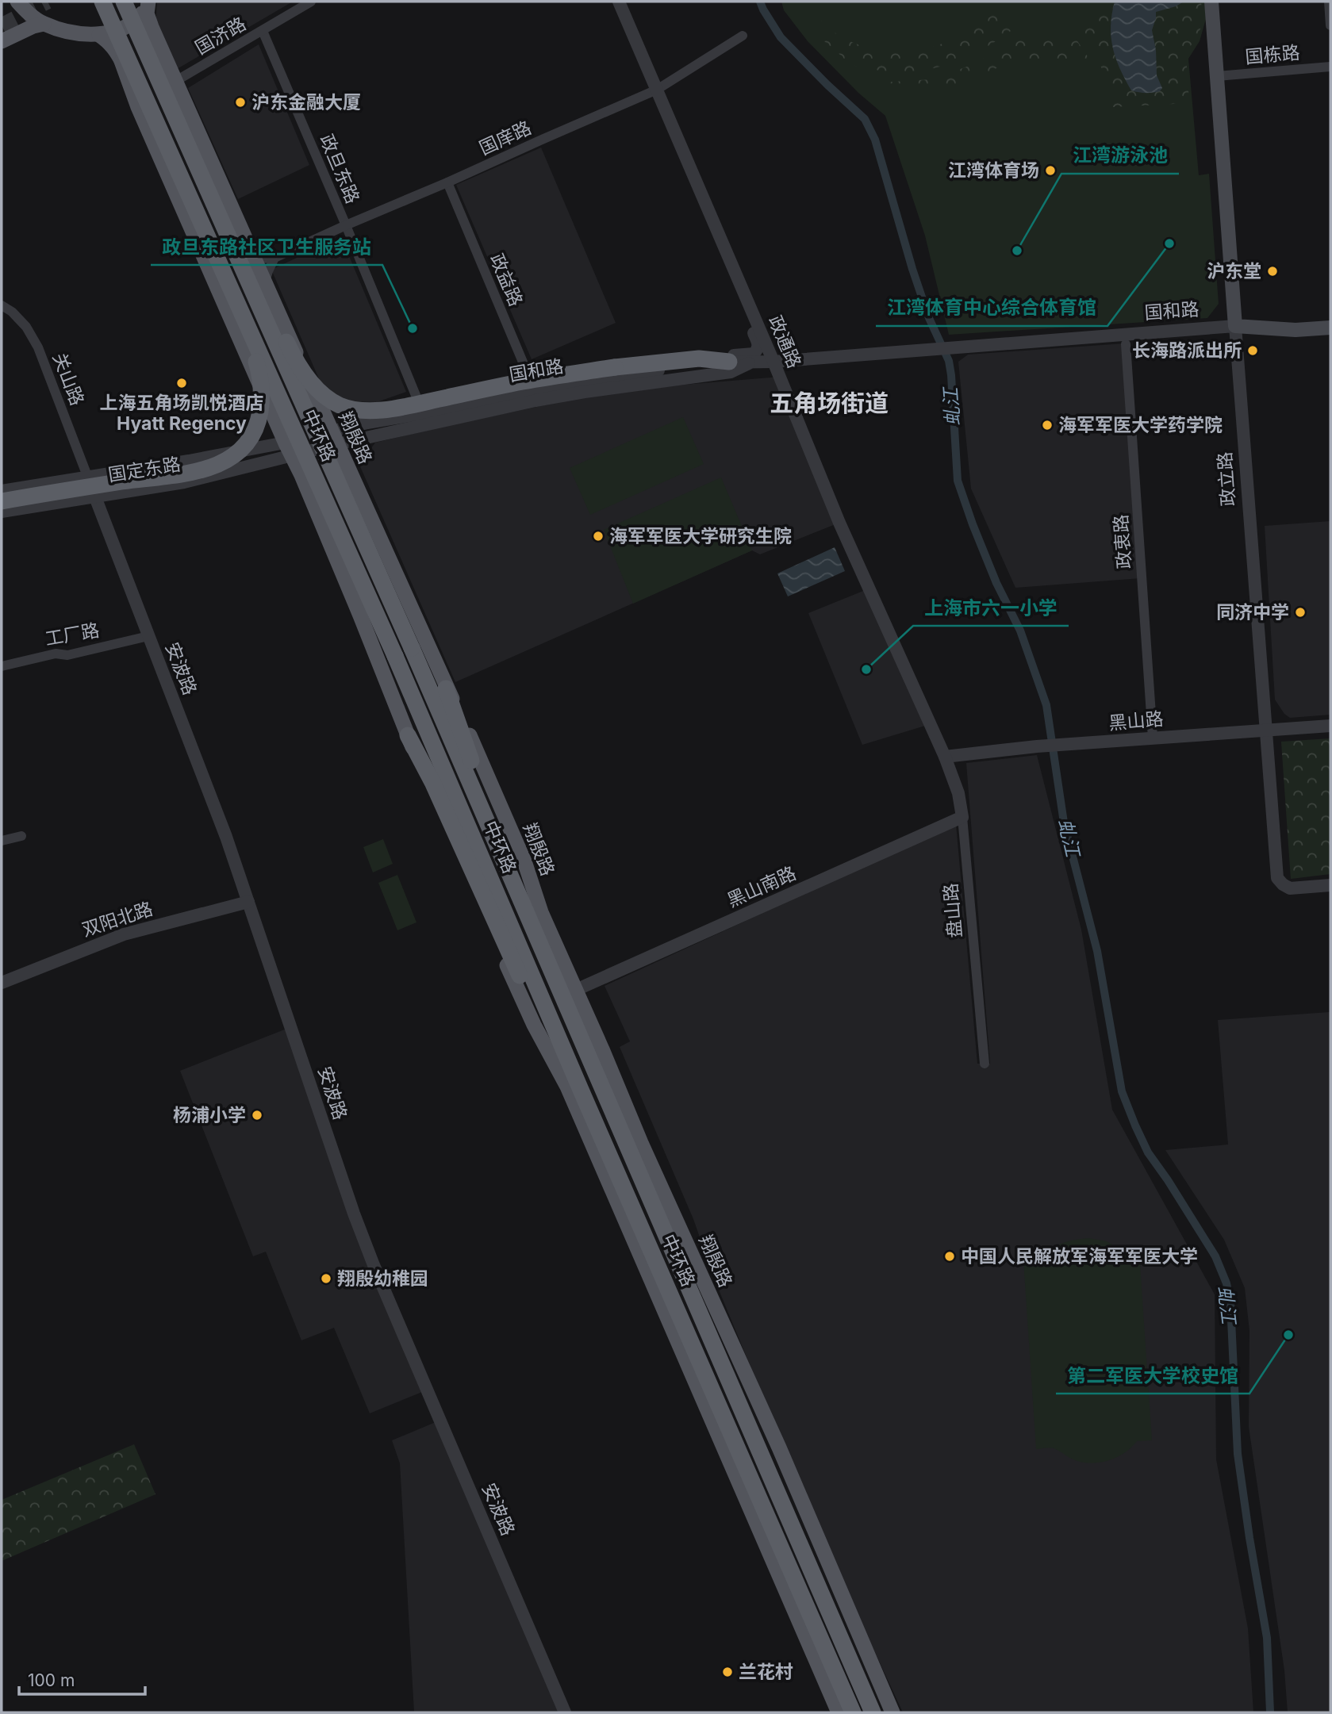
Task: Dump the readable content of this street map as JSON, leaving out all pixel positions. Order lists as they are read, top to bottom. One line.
{"streets":{"highway":["中环路"],"main road":["国和路","翔殷路","政立路"],"street":["国济路","国栋路","国庠路","政旦东路","政益路","政通路","关山路","国定东路","政衷路","工厂路","安波路","黑山路","黑山南路","盘山路","双阳北路"]},"crossings":[["国济路","政旦东路"],["国济路","中环路"],["国济路","翔殷路"],["国栋路","政立路"],["国庠路","政旦东路"],["国庠路","政益路"],["国庠路","政通路"],["国庠路","翔殷路"],["政旦东路","国和路"],["政益路","国和路"],["国和路","政通路"],["国和路","翔殷路"],["国和路","政立路"],["政通路","黑山路"],["政通路","盘山路"],["关山路","国定东路"],["关山路","安波路"],["中环路","翔殷路"],["翔殷路","黑山南路"],["国定东路","安波路"],["政立路","黑山路"],["政衷路","黑山路"],["工厂路","安波路"],["安波路","双阳北路"],["黑山路","盘山路"],["黑山南路","盘山路"]],"districts":["五角场街道"],"water":["虬江"],"places":["沪东金融大厦","江湾体育场","江湾体育中心综合体育馆","江湾游泳池","沪东堂","政旦东路社区卫生服务站","长海路派出所","上海五角场凯悦酒店 Hyatt Regency","海军军医大学药学院","海军军医大学研究生院","同济中学","上海市六一小学","杨浦小学","中国人民解放军海军军医大学","翔殷幼稚园","第二军医大学校史馆","兰花村"],"scale_bar":"100 m"}
